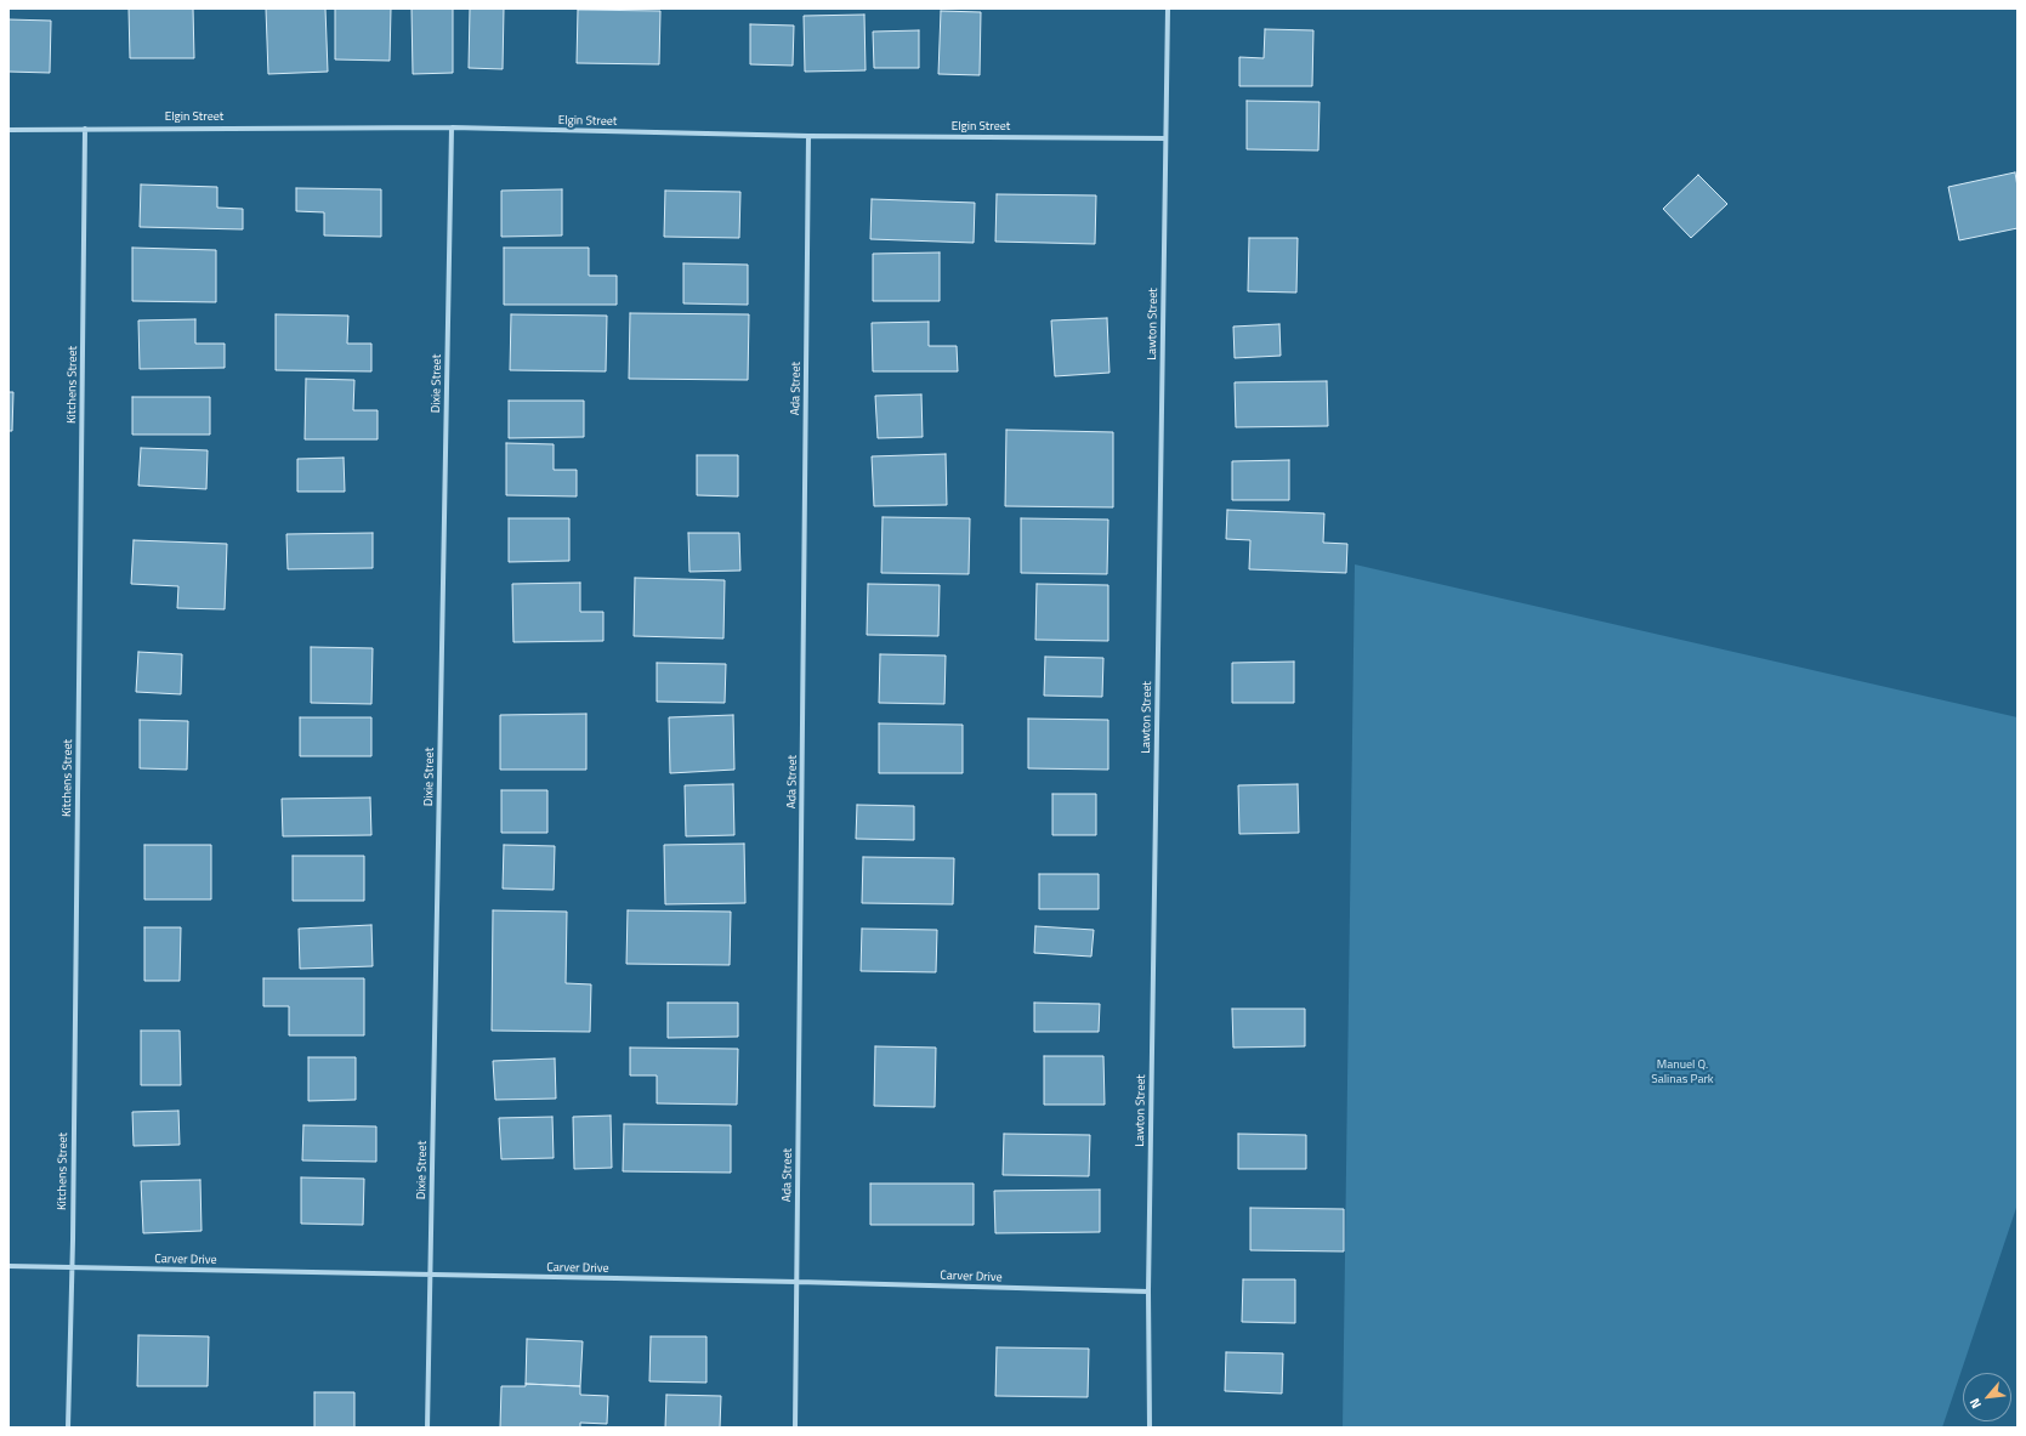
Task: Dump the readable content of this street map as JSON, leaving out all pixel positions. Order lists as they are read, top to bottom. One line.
{"streets":{"street":["Elgin Street","Lawton Street","Dixie Street","Kitchens Street","Ada Street","Carver Drive"]},"crossings":[["Elgin Street","Lawton Street"],["Elgin Street","Dixie Street"],["Elgin Street","Kitchens Street"],["Elgin Street","Ada Street"],["Lawton Street","Carver Drive"],["Dixie Street","Carver Drive"],["Kitchens Street","Carver Drive"],["Ada Street","Carver Drive"]],"parks":["Manuel Q. Salinas Park"],"north":"bottom left"}
